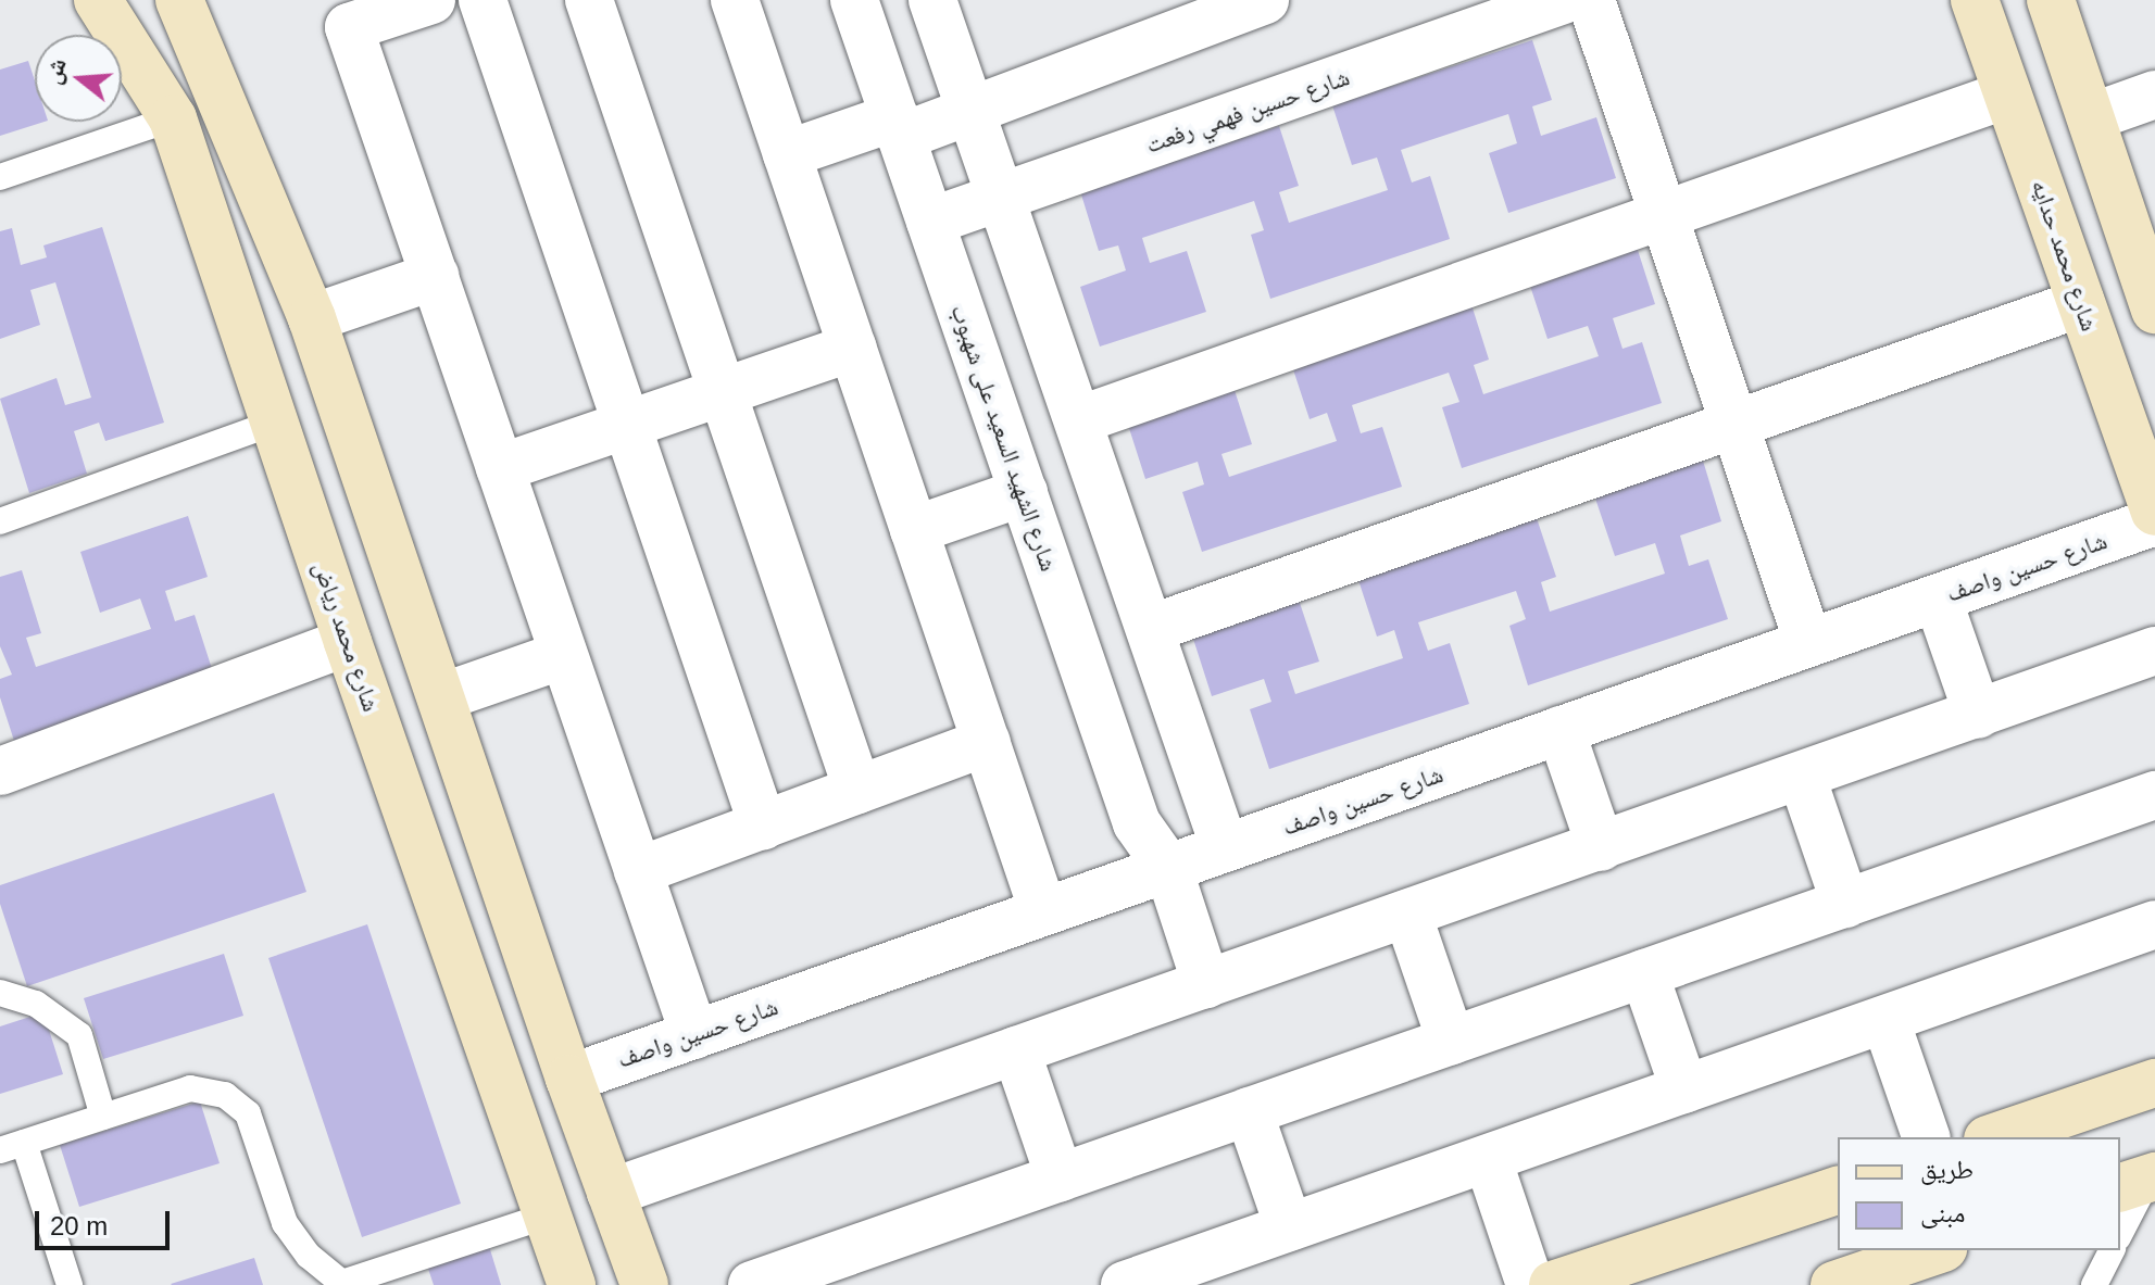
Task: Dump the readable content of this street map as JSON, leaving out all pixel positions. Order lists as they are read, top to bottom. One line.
{"streets":{"street":["شارع حسين فهمي رفعت","شارع محمد حدايه","شارع الشهيد السعيد على شهبوب","شارع حسين واصف","شارع محمد رياض"]},"crossings":[["شارع حسين فهمي رفعت","شارع الشهيد السعيد على شهبوب"],["شارع الشهيد السعيد على شهبوب","شارع حسين واصف"]],"legend":["طريق","مبنى"],"scale_bar":"20 m","north":"left"}
